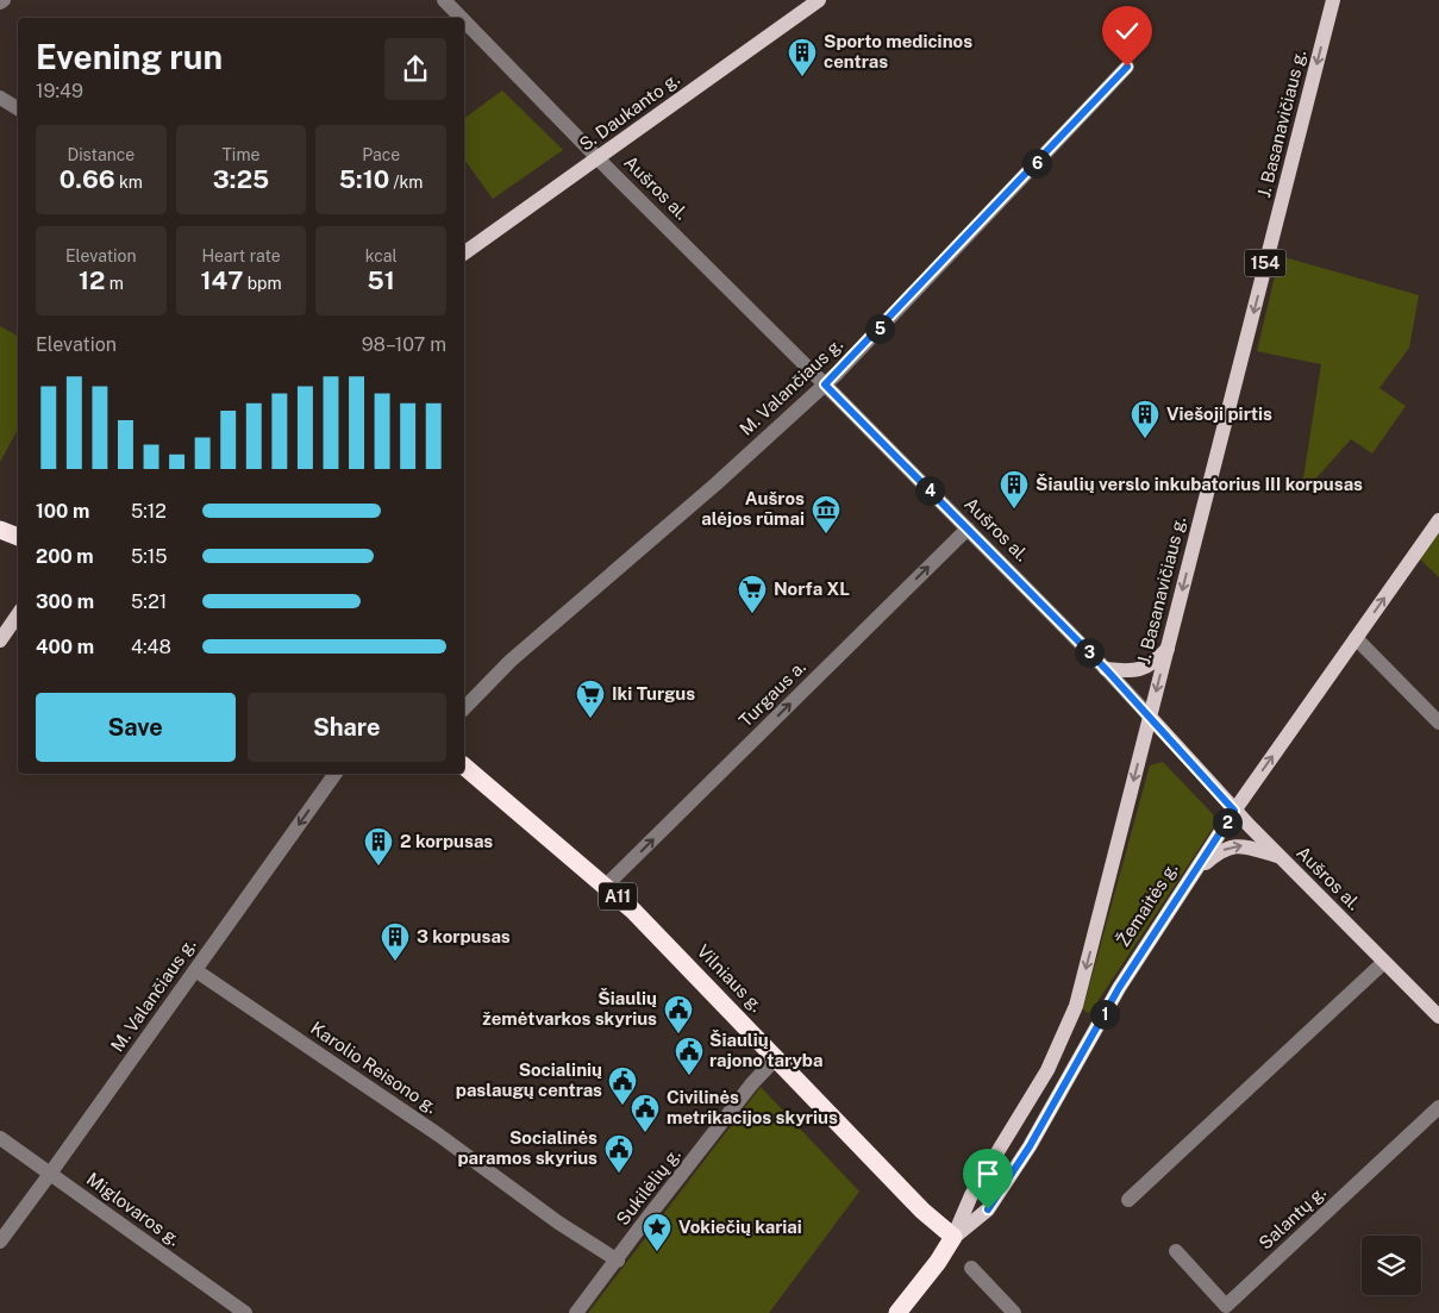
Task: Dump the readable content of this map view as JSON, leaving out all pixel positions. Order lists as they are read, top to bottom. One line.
{"streets":{"highway":["A11","Žemaitės g.","Vilniaus g."],"main road":["S. Daukanto g.","J. Basanavičiaus g.","Aušros al.","154"],"street":["M. Valančiaus g.","Turgaus a.","Karolio Reisono g.","Sukilėlių g.","Miglovaros g.","Salantų g."]},"crossings":[["S. Daukanto g.","Aušros al."],["J. Basanavičiaus g.","Aušros al."],["J. Basanavičiaus g.","Žemaitės g."],["J. Basanavičiaus g.","Vilniaus g."],["Aušros al.","M. Valančiaus g."],["Aušros al.","Turgaus a."],["Aušros al.","Žemaitės g."],["M. Valančiaus g.","Karolio Reisono g."],["M. Valančiaus g.","Miglovaros g."],["Turgaus a.","Vilniaus g."],["Žemaitės g.","Vilniaus g."],["Vilniaus g.","Sukilėlių g."],["Karolio Reisono g.","Sukilėlių g."]],"one_way":["J. Basanavičiaus g.","Turgaus a.","Žemaitės g."],"places":{"building":["Sporto medicinos centras","Viešoji pirtis","Šiaulių verslo inkubatorius III korpusas","2 korpusas","3 korpusas"],"museum":["Aušros alėjos rūmai"],"supermarket":["Norfa XL","Iki Turgus"],"public building":["Šiaulių žemėtvarkos skyrius","Šiaulių rajono taryba","Socialinių paslaugų centras","Civilinės metrikacijos skyrius","Socialinės paramos skyrius"],"place":["Vokiečių kariai"]},"page":{"heading":["Evening run","19:49"],"stats":[["Distance","0.66 km"],["Time","3:25"],["Pace","5:10 /km"],["Elevation","12 m"],["Heart rate","147 bpm"],["kcal","51"]],"pins":["6","5","4","3","2","1"],"chart":["Elevation","98–107 m"],"list":[{"name":"100 m","note":"5:12"},{"name":"200 m","note":"5:15"},{"name":"300 m","note":"5:21"},{"name":"400 m","note":"4:48"}],"buttons":["Save","Share"]}}
